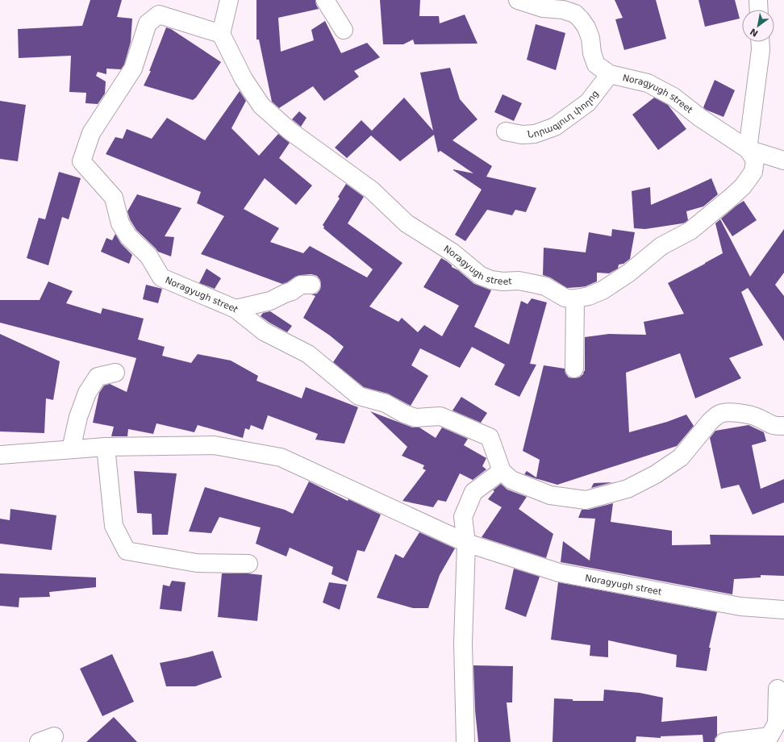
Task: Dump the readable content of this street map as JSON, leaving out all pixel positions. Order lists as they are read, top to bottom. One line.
{"streets":{"street":["Noragyugh street","Նորագյուղ փողոց"]},"crossings":[["Noragyugh street","Նորագյուղ փողոց"]],"north":"bottom left"}
